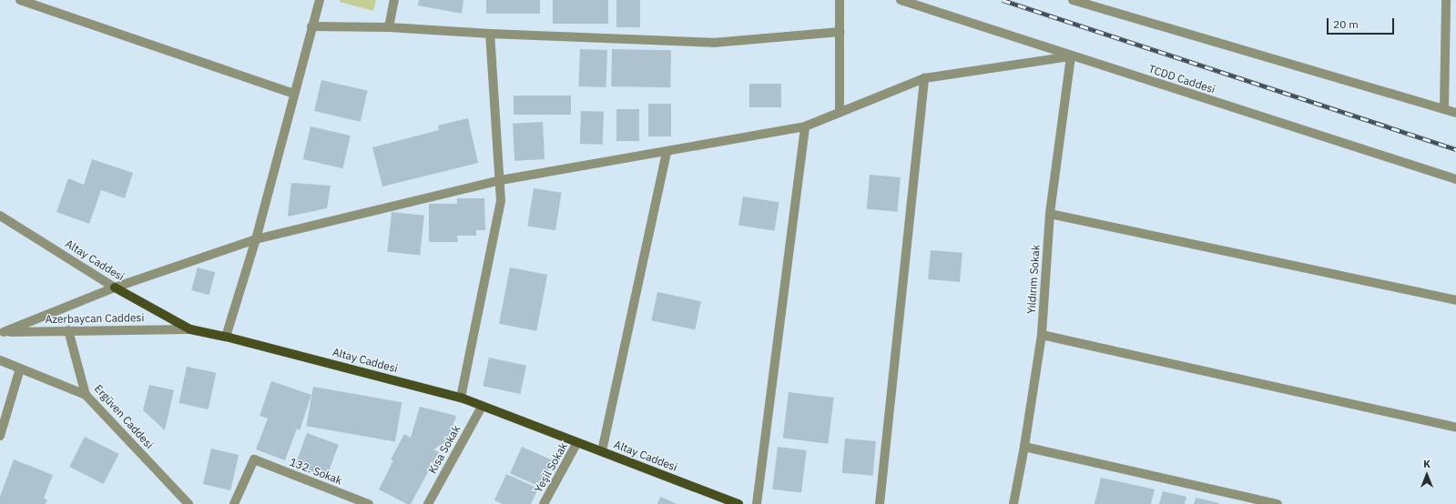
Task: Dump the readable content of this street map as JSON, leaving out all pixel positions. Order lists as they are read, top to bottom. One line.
{"streets":{"main road":["Altay Caddesi"],"street":["TCDD Caddesi","Yıldırım Sokak","Azerbaycan Caddesi","Ergüven Caddesi","Kısa Sokak","Yeşil Sokak","132. Sokak"]},"crossings":[["TCDD Caddesi","Yıldırım Sokak"],["Altay Caddesi","Azerbaycan Caddesi"],["Altay Caddesi","Kısa Sokak"],["Altay Caddesi","Yeşil Sokak"],["Azerbaycan Caddesi","Ergüven Caddesi"]],"scale_bar":"20 m","north":"top"}
